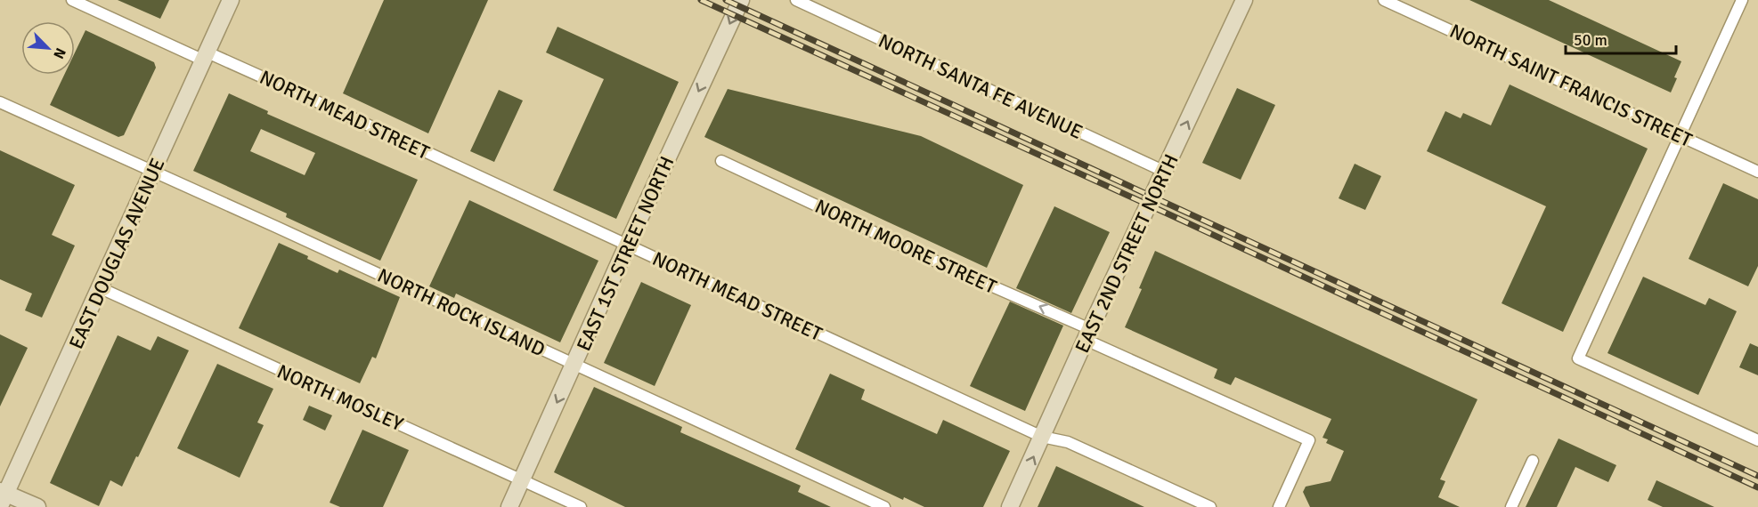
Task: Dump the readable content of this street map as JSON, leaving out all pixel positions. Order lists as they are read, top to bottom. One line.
{"streets":{"street":["NORTH SAINT FRANCIS STREET","NORTH SANTA FE AVENUE","NORTH MEAD STREET","NORTH MOORE STREET","EAST DOUGLAS AVENUE","EAST 1ST STREET NORTH","EAST 2ND STREET NORTH","NORTH ROCK ISLAND","NORTH MOSLEY"]},"crossings":[["NORTH SANTA FE AVENUE","EAST 2ND STREET NORTH"],["NORTH MEAD STREET","EAST DOUGLAS AVENUE"],["NORTH MEAD STREET","EAST 1ST STREET NORTH"],["NORTH MEAD STREET","EAST 2ND STREET NORTH"],["NORTH MOORE STREET","EAST 2ND STREET NORTH"],["EAST DOUGLAS AVENUE","NORTH ROCK ISLAND"],["EAST DOUGLAS AVENUE","NORTH MOSLEY"],["EAST 1ST STREET NORTH","NORTH ROCK ISLAND"],["EAST 1ST STREET NORTH","NORTH MOSLEY"]],"one_way":["NORTH MOORE STREET","EAST 1ST STREET NORTH","EAST 2ND STREET NORTH"],"scale_bar":"50 m","north":"bottom right"}
